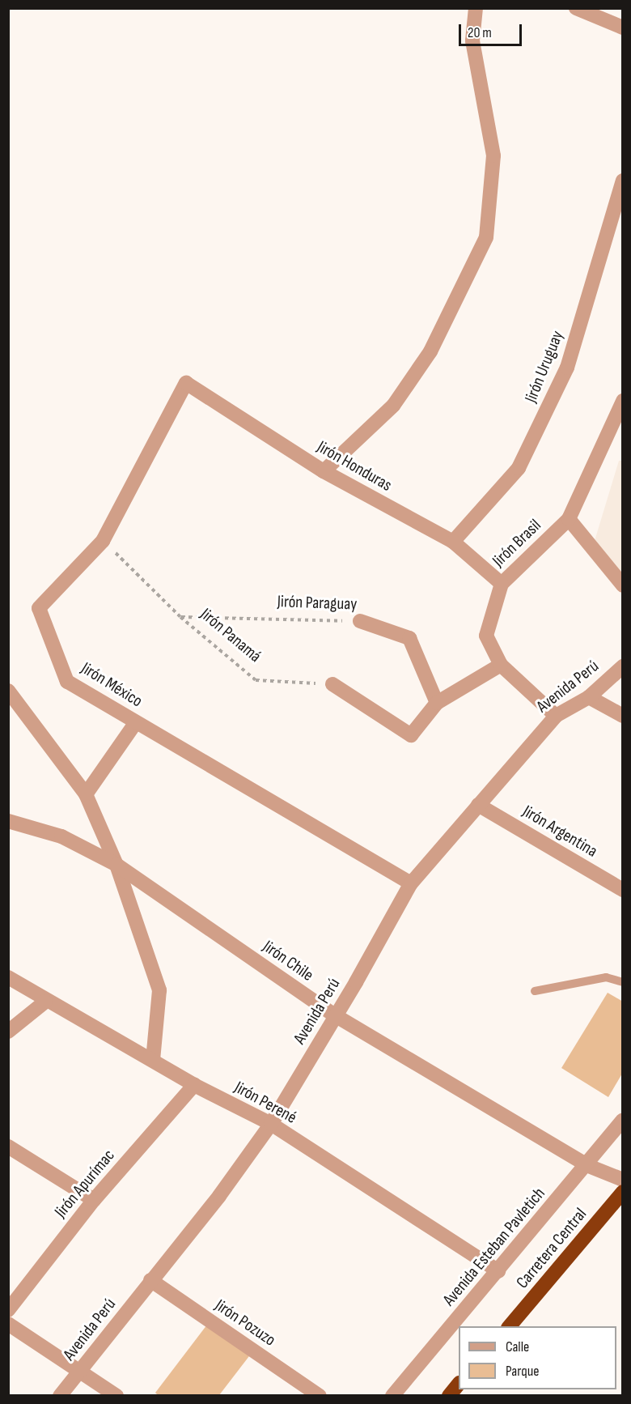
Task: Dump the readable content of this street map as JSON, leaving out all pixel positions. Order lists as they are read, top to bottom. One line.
{"streets":{"highway":["Carretera Central"],"street":["Jirón Uruguay","Jirón Honduras","Jirón Brasil","Jirón Paraguay","Jirón México","Avenida Perú","Jirón Argentina","Jirón Chile","Jirón Perené","Jirón Apurímac","Avenida Esteban Pavletich","Jirón Pozuzo"],"path":["Jirón Panamá"]},"crossings":[["Jirón Uruguay","Jirón Honduras"],["Jirón Honduras","Jirón Brasil"],["Jirón Honduras","Jirón México"],["Jirón Paraguay","Jirón Panamá"],["Jirón Panamá","Jirón México"],["Jirón México","Avenida Perú"],["Avenida Perú","Jirón Argentina"],["Avenida Perú","Jirón Chile"],["Avenida Perú","Jirón Perené"],["Avenida Perú","Jirón Pozuzo"],["Jirón Chile","Avenida Esteban Pavletich"],["Jirón Perené","Jirón Apurímac"],["Jirón Perené","Avenida Esteban Pavletich"]],"legend":["Calle","Parque"],"scale_bar":"20 m"}
